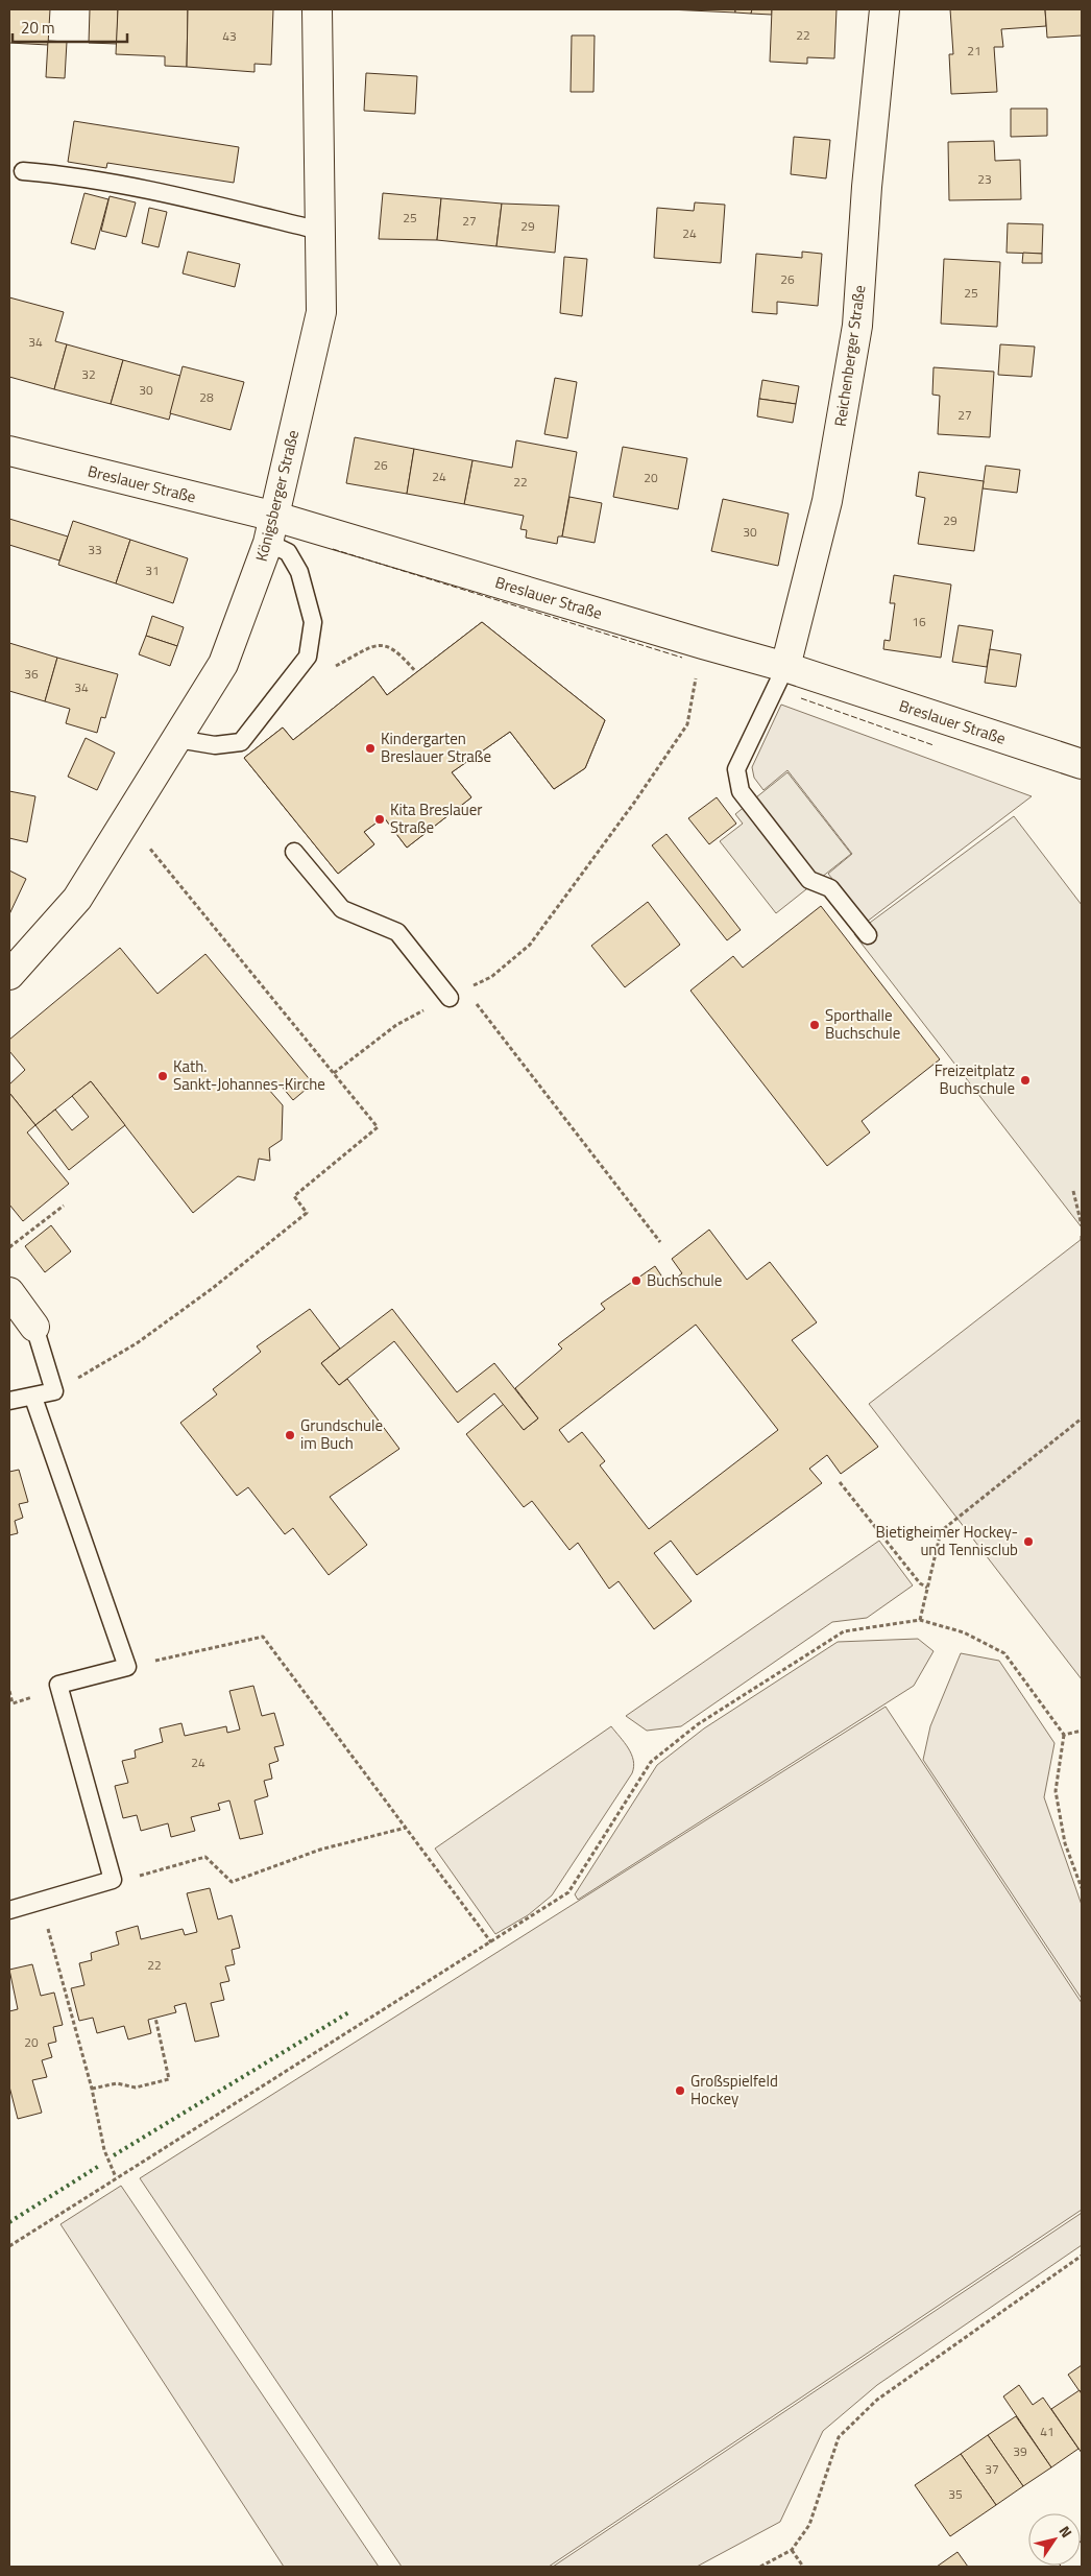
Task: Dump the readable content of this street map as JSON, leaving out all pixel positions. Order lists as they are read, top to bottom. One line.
{"streets":{"street":["Reichenberger Straße","Breslauer Straße","Königsberger Straße"]},"crossings":[["Reichenberger Straße","Breslauer Straße"],["Breslauer Straße","Königsberger Straße"]],"places":["Kindergarten Breslauer Straße","Kita Breslauer Straße","Sporthalle Buchschule","Kath. Sankt-Johannes-Kirche","Freizeitplatz Buchschule","Buchschule","Grundschule im Buch","Bietigheimer Hockey- und Tennisclub","Großspielfeld Hockey"],"house_numbers":["22","43","21","23","25","27","29","24","26","25","34","32","30","28","27","26","24","20","22","29","30","33","31","16","36","34","24","22","20","41","39","37","35"],"scale_bar":"20 m","north":"top right"}
